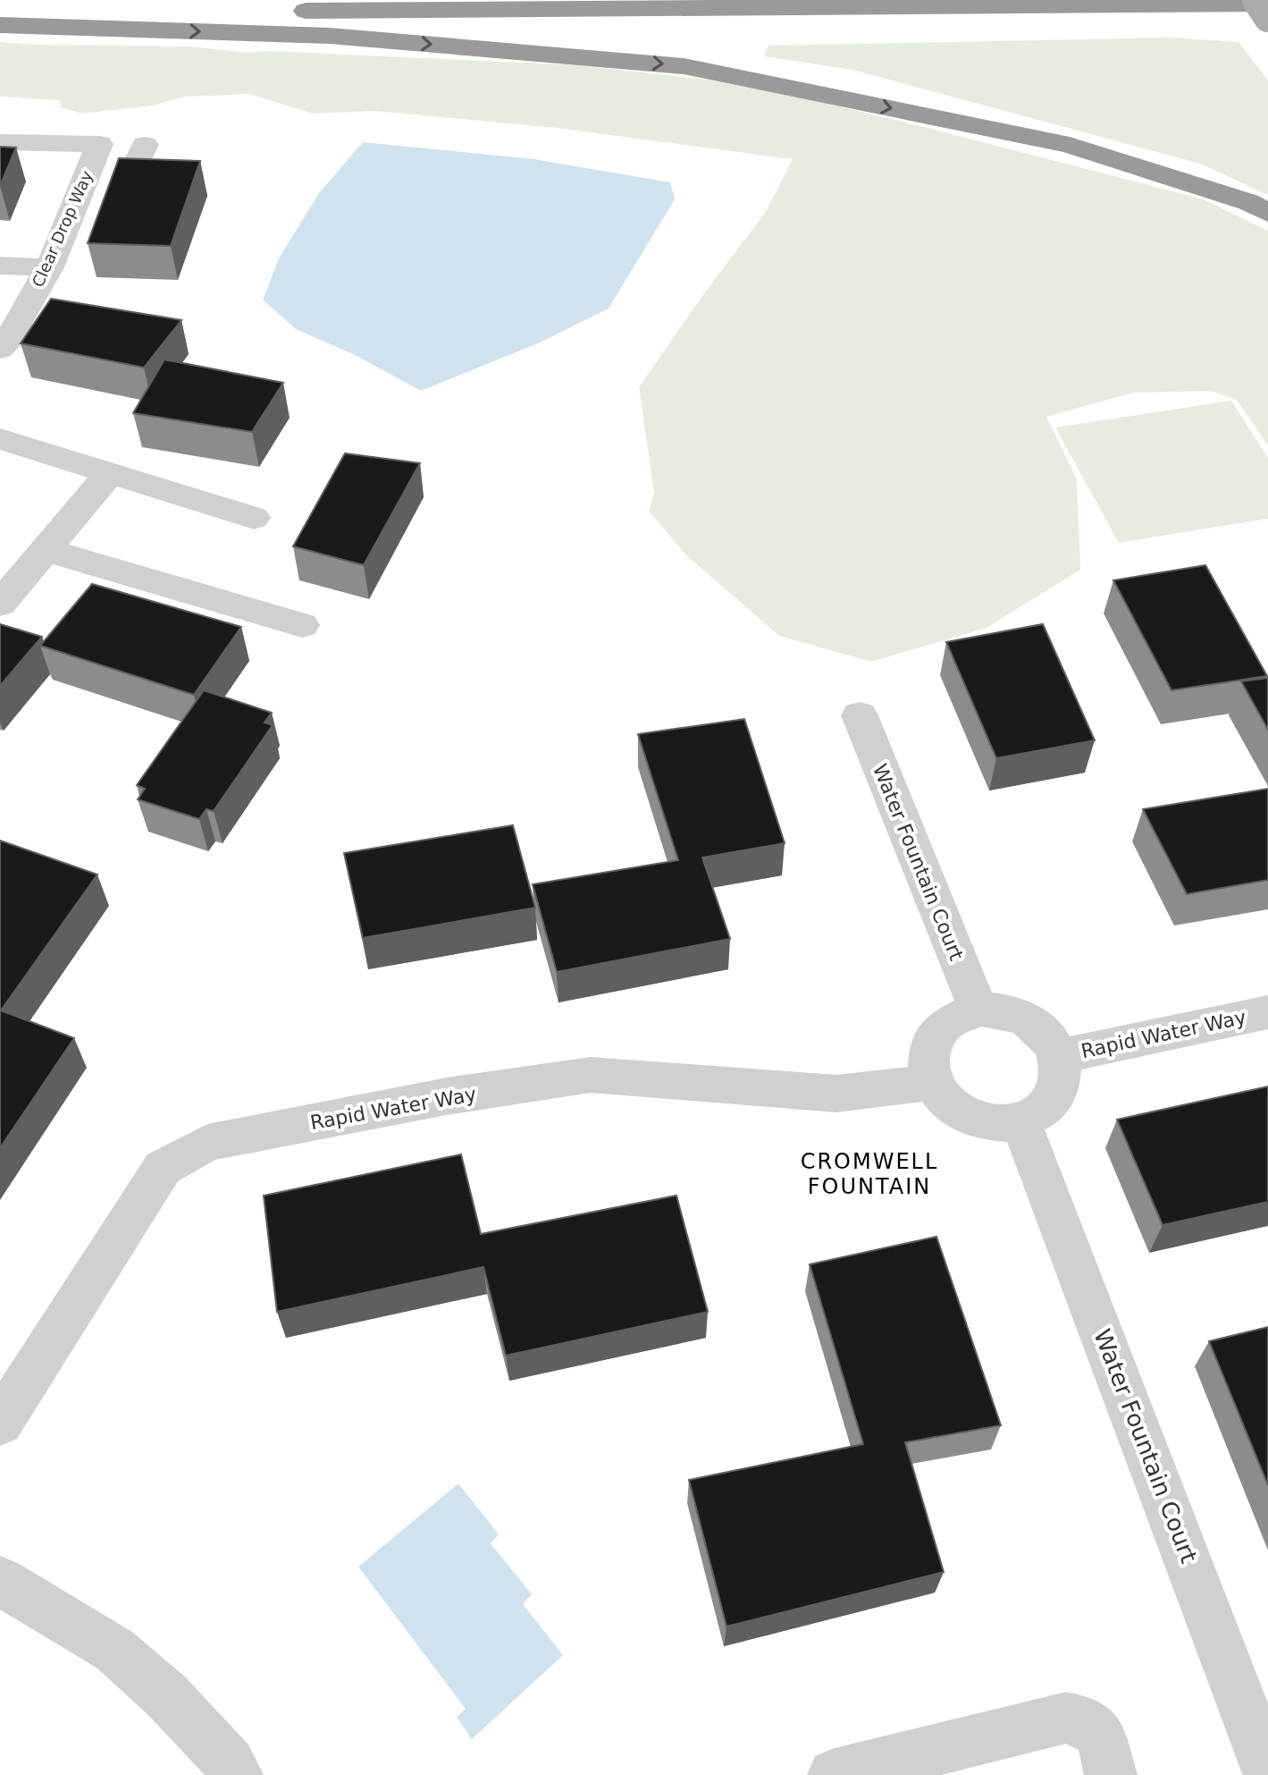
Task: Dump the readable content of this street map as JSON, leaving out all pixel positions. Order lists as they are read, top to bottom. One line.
{"streets":{"street":["Clear Drop Way","Water Fountain Court","Rapid Water Way"]},"crossings":[["Water Fountain Court","Rapid Water Way"]],"districts":["CROMWELL FOUNTAIN"]}
